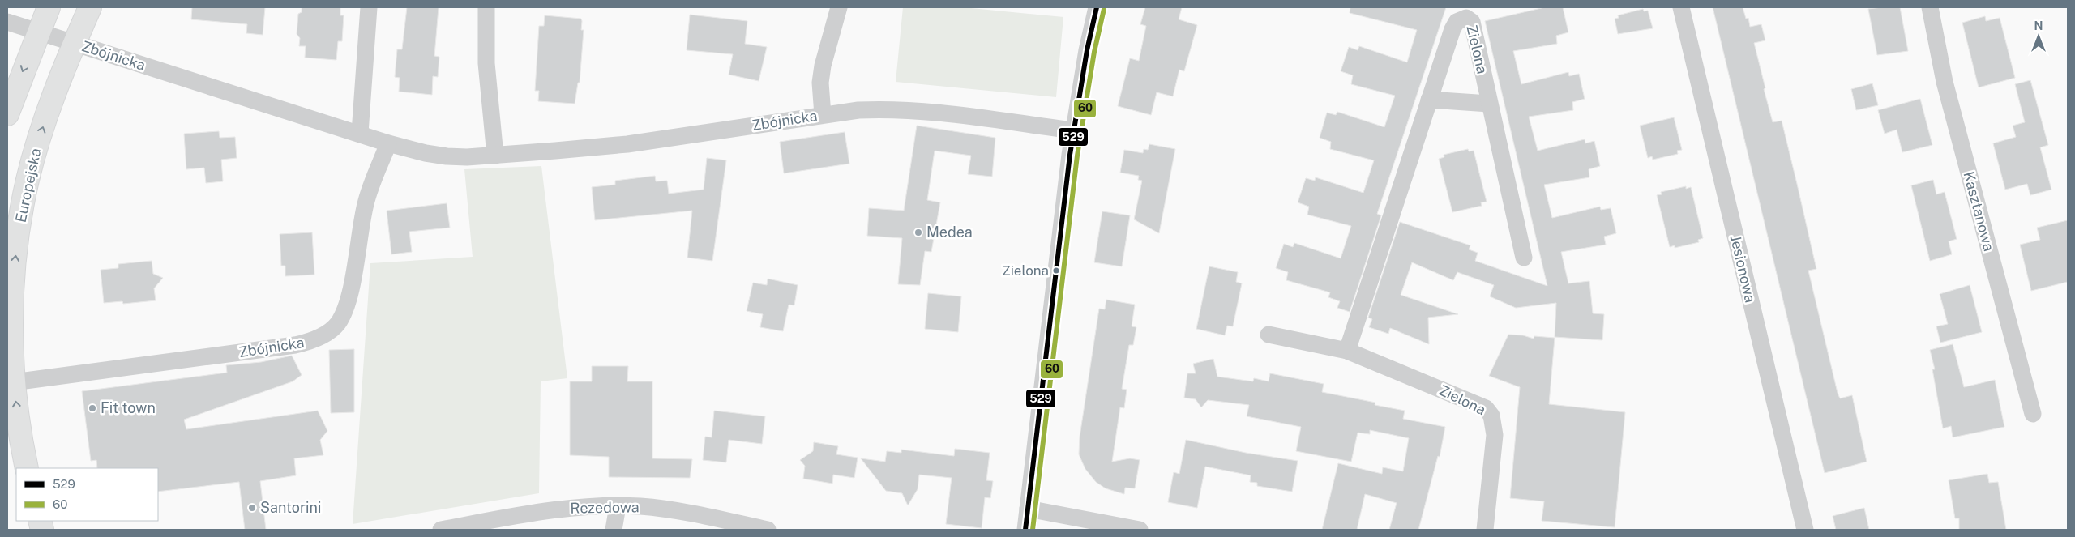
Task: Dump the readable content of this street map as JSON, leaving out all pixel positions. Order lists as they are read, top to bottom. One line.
{"streets":{"main road":["Europejska"],"street":["Zielona","Zbójnicka","Kasztanowa","Jesionowa","Rezedowa"]},"crossings":[["Zbójnicka","Europejska"]],"one_way":["Europejska"],"places":["Medea","Zielona","Fit town","Santorini"],"lines":["transit line 529","transit line 60"],"legend":["529","60"],"north":"top"}
